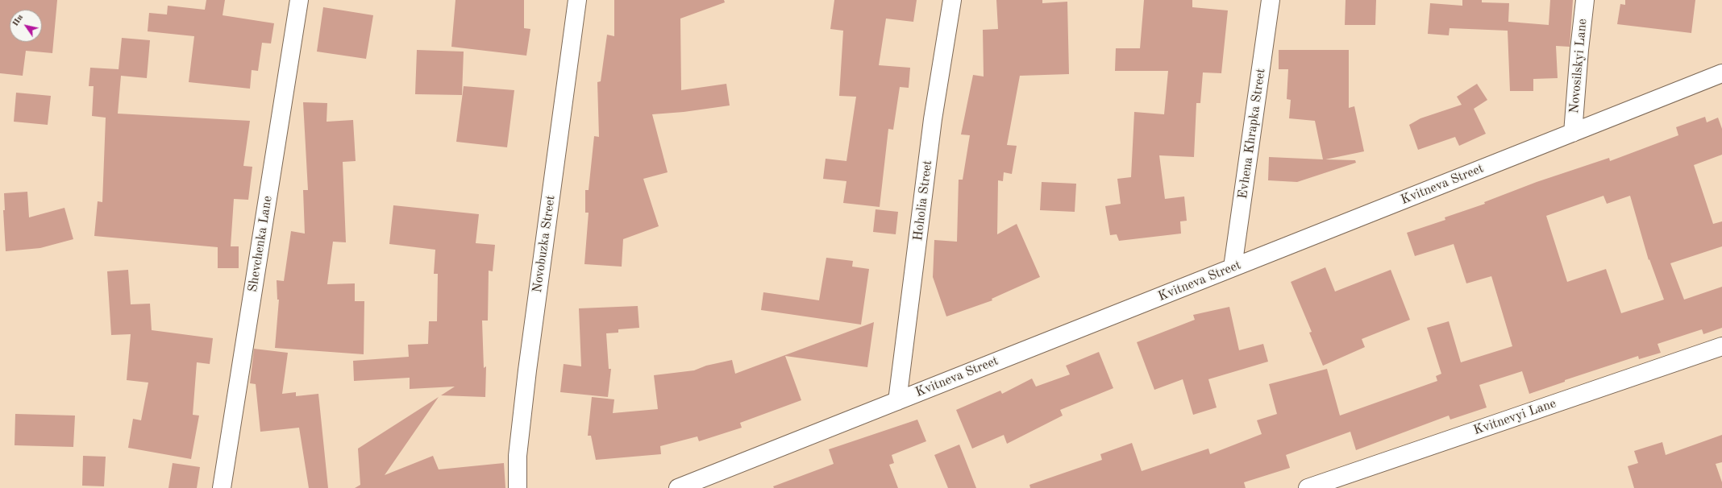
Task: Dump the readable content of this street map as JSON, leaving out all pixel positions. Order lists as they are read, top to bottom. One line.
{"streets":{"street":["Novosilskyi Lane","Evhena Khrapka Street","Kvitneva Street","Hoholia Street","Shevchenka Lane","Novobuzka Street","Kvitnevyi Lane"]},"crossings":[["Novosilskyi Lane","Kvitneva Street"],["Evhena Khrapka Street","Kvitneva Street"],["Kvitneva Street","Hoholia Street"]],"north":"top left"}
